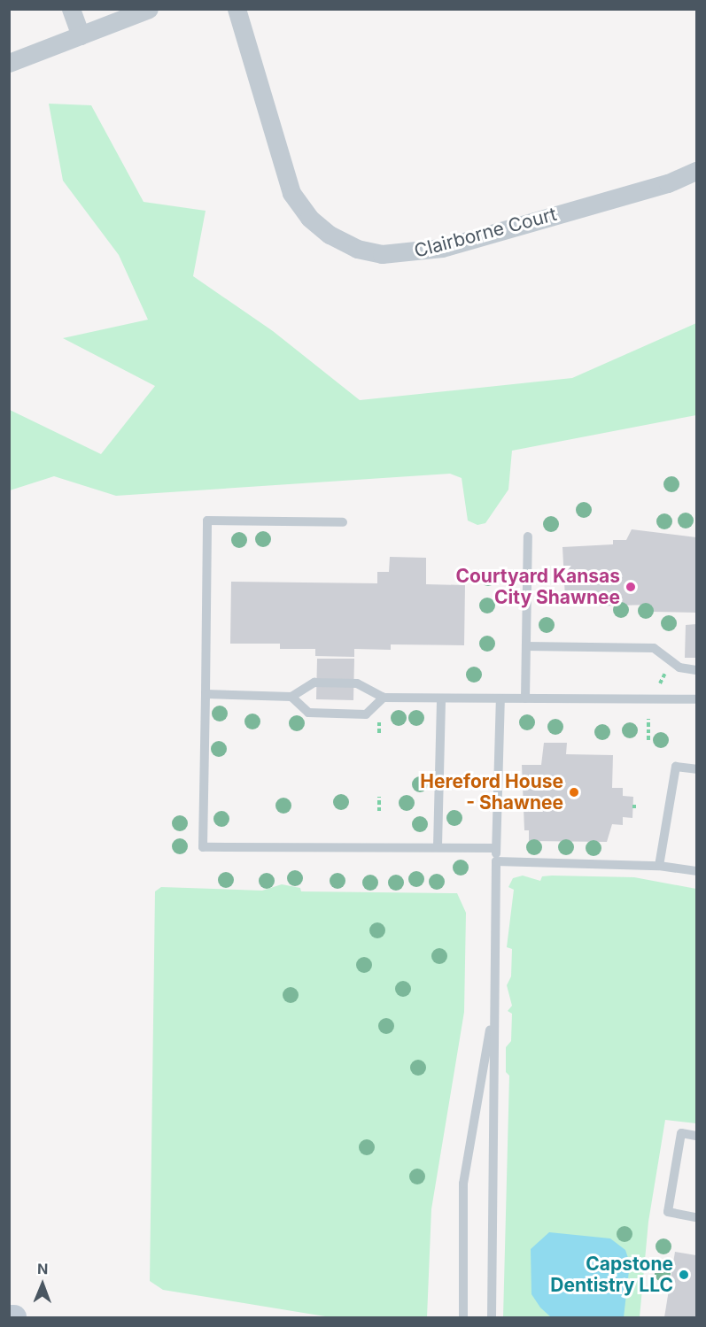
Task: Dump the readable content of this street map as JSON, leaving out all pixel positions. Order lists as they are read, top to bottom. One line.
{"streets":{"street":["Clairborne Court"]},"places":["Courtyard Kansas City Shawnee","Hereford House - Shawnee","Capstone Dentistry LLC"],"north":"top"}
